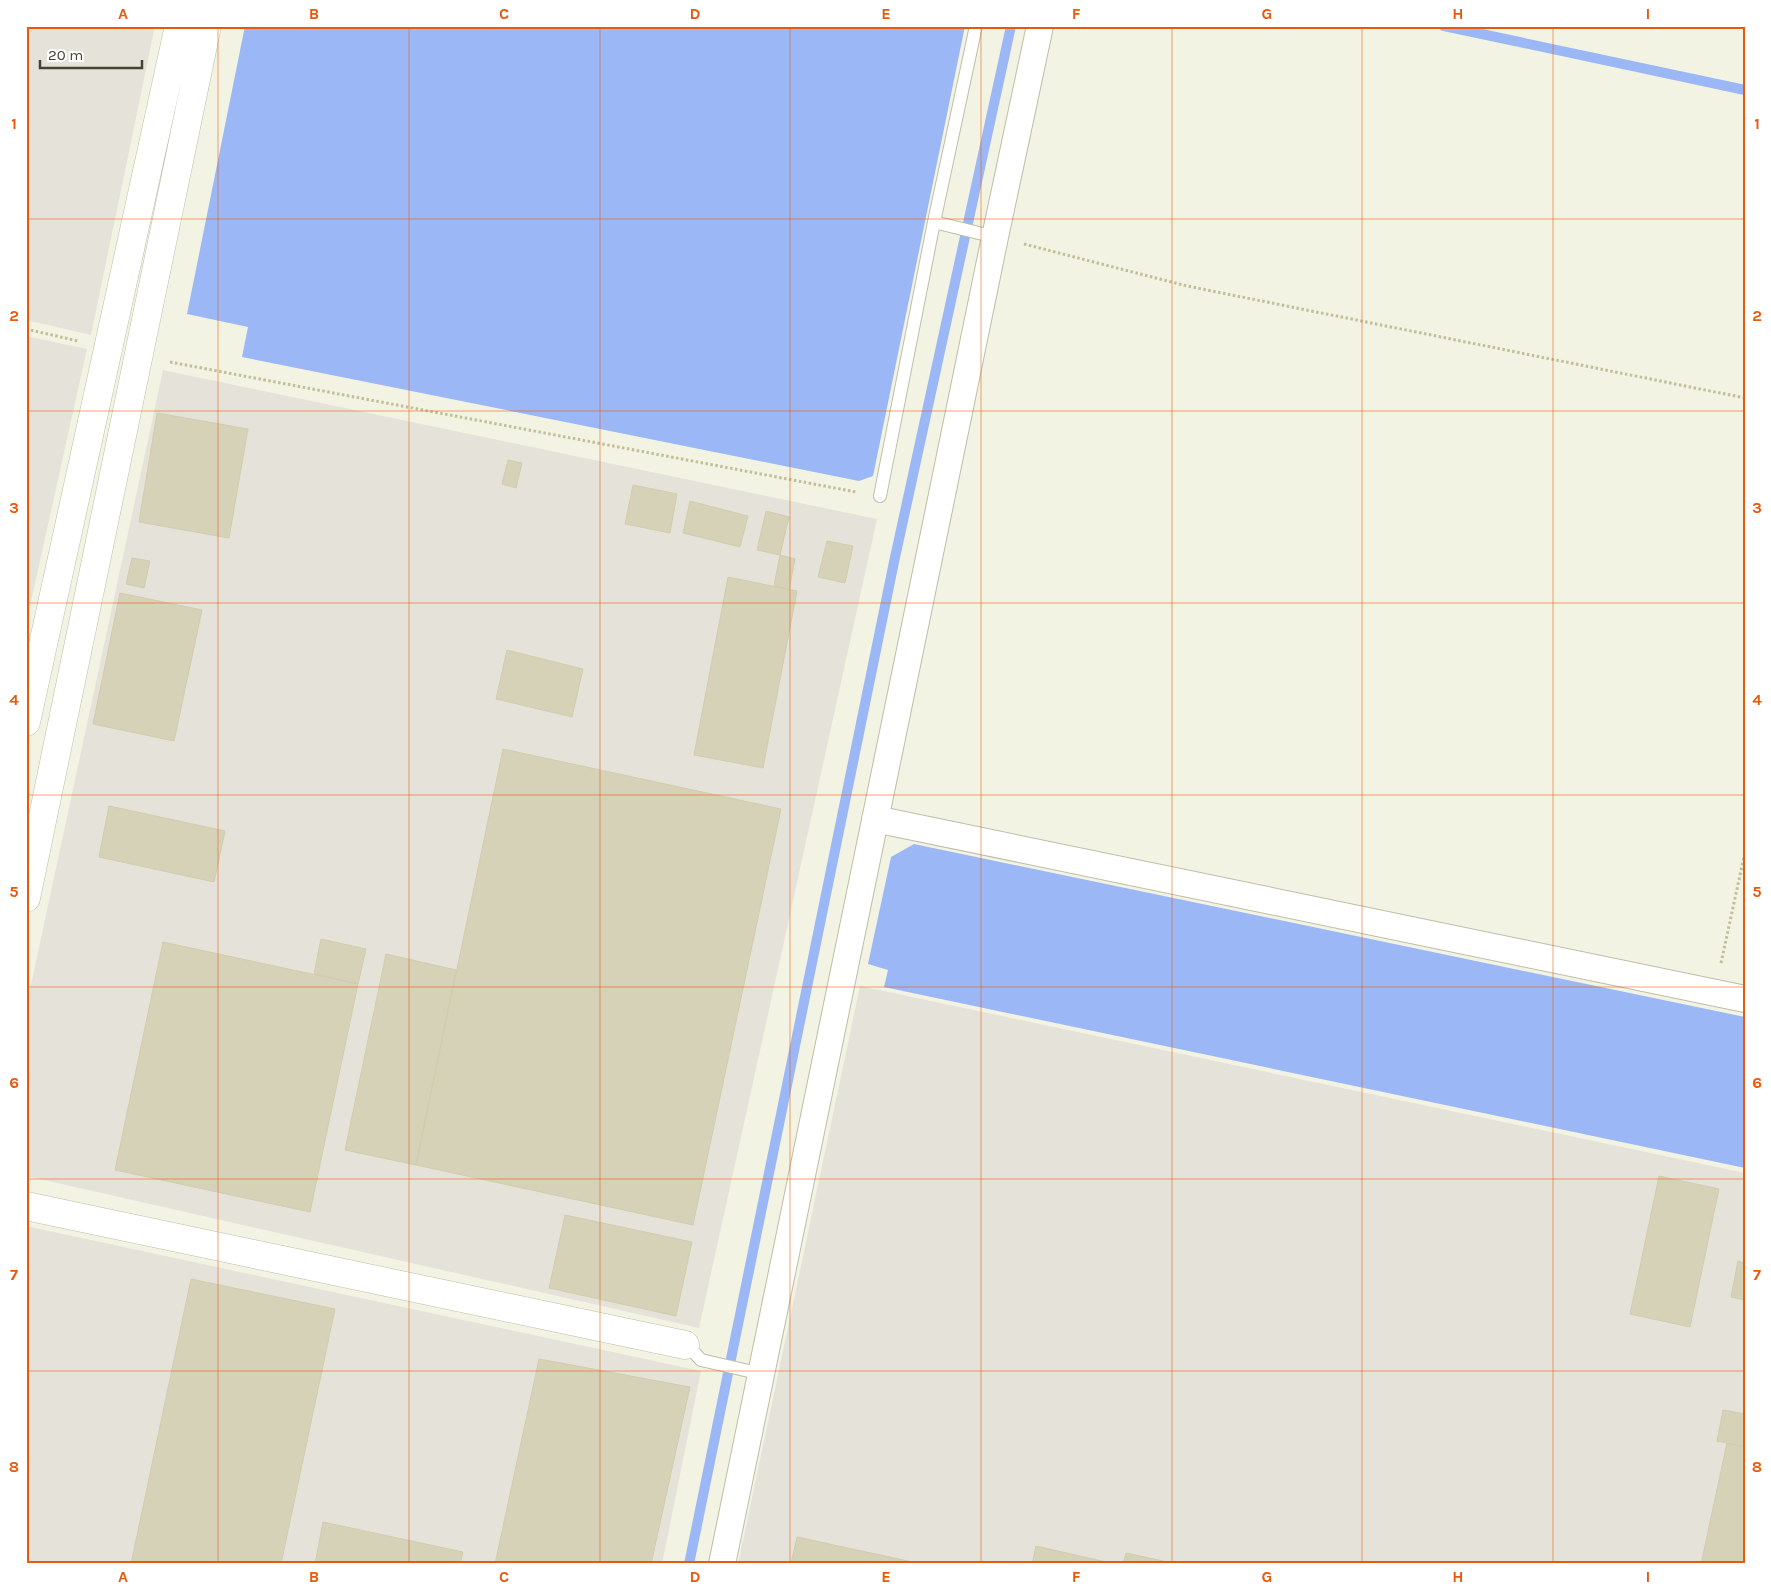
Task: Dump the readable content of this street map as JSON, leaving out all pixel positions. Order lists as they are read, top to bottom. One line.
{"scale_bar":"20 m","grid":{"columns":["A","B","C","D","E","F","G","H","I"],"rows":["1","2","3","4","5","6","7","8"]}}
